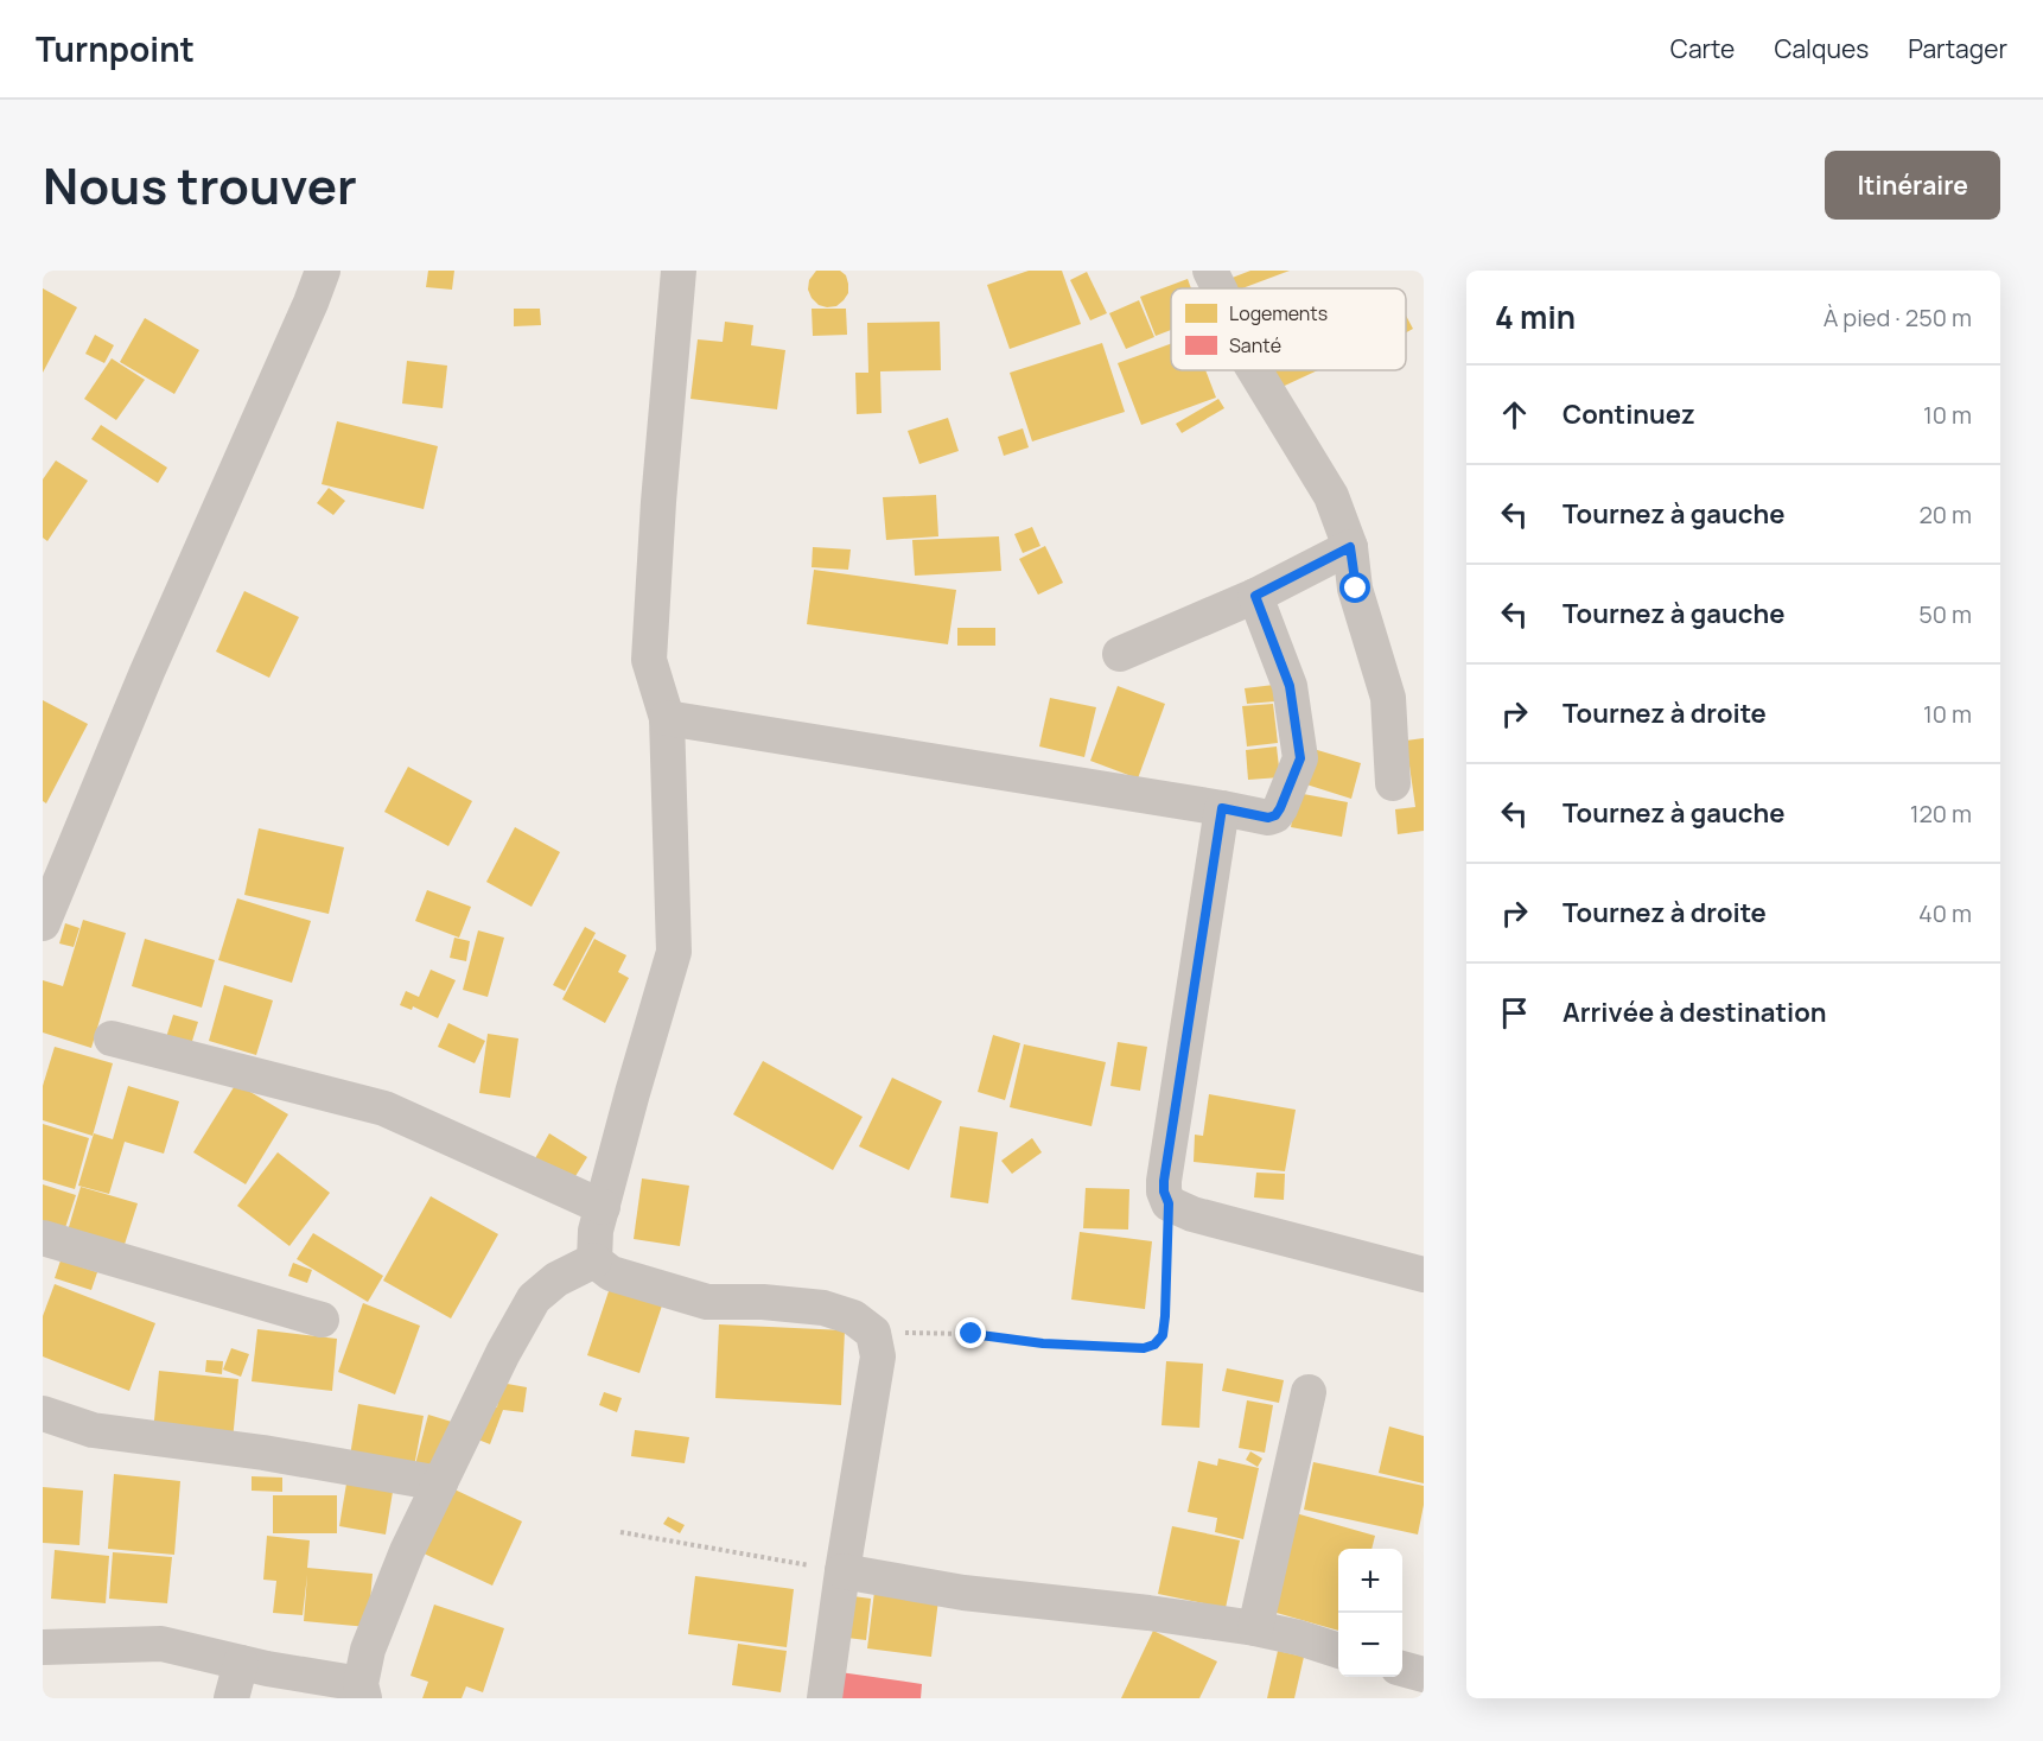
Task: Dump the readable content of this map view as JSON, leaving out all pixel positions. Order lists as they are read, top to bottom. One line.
{"legend":["Logements","Santé"],"page":{"header":"Turnpoint","nav":["Carte","Calques","Partager"],"title":"Nous trouver","buttons":"Itinéraire","heading":["4 min","À pied · 250 m"],"list":[["Continuez","10 m"],["Tournez à gauche","20 m"],["Tournez à gauche","50 m"],["Tournez à droite","10 m"],["Tournez à gauche","120 m"],["Tournez à droite","40 m"],"Arrivée à destination"],"map_buttons":["+","−"]}}
